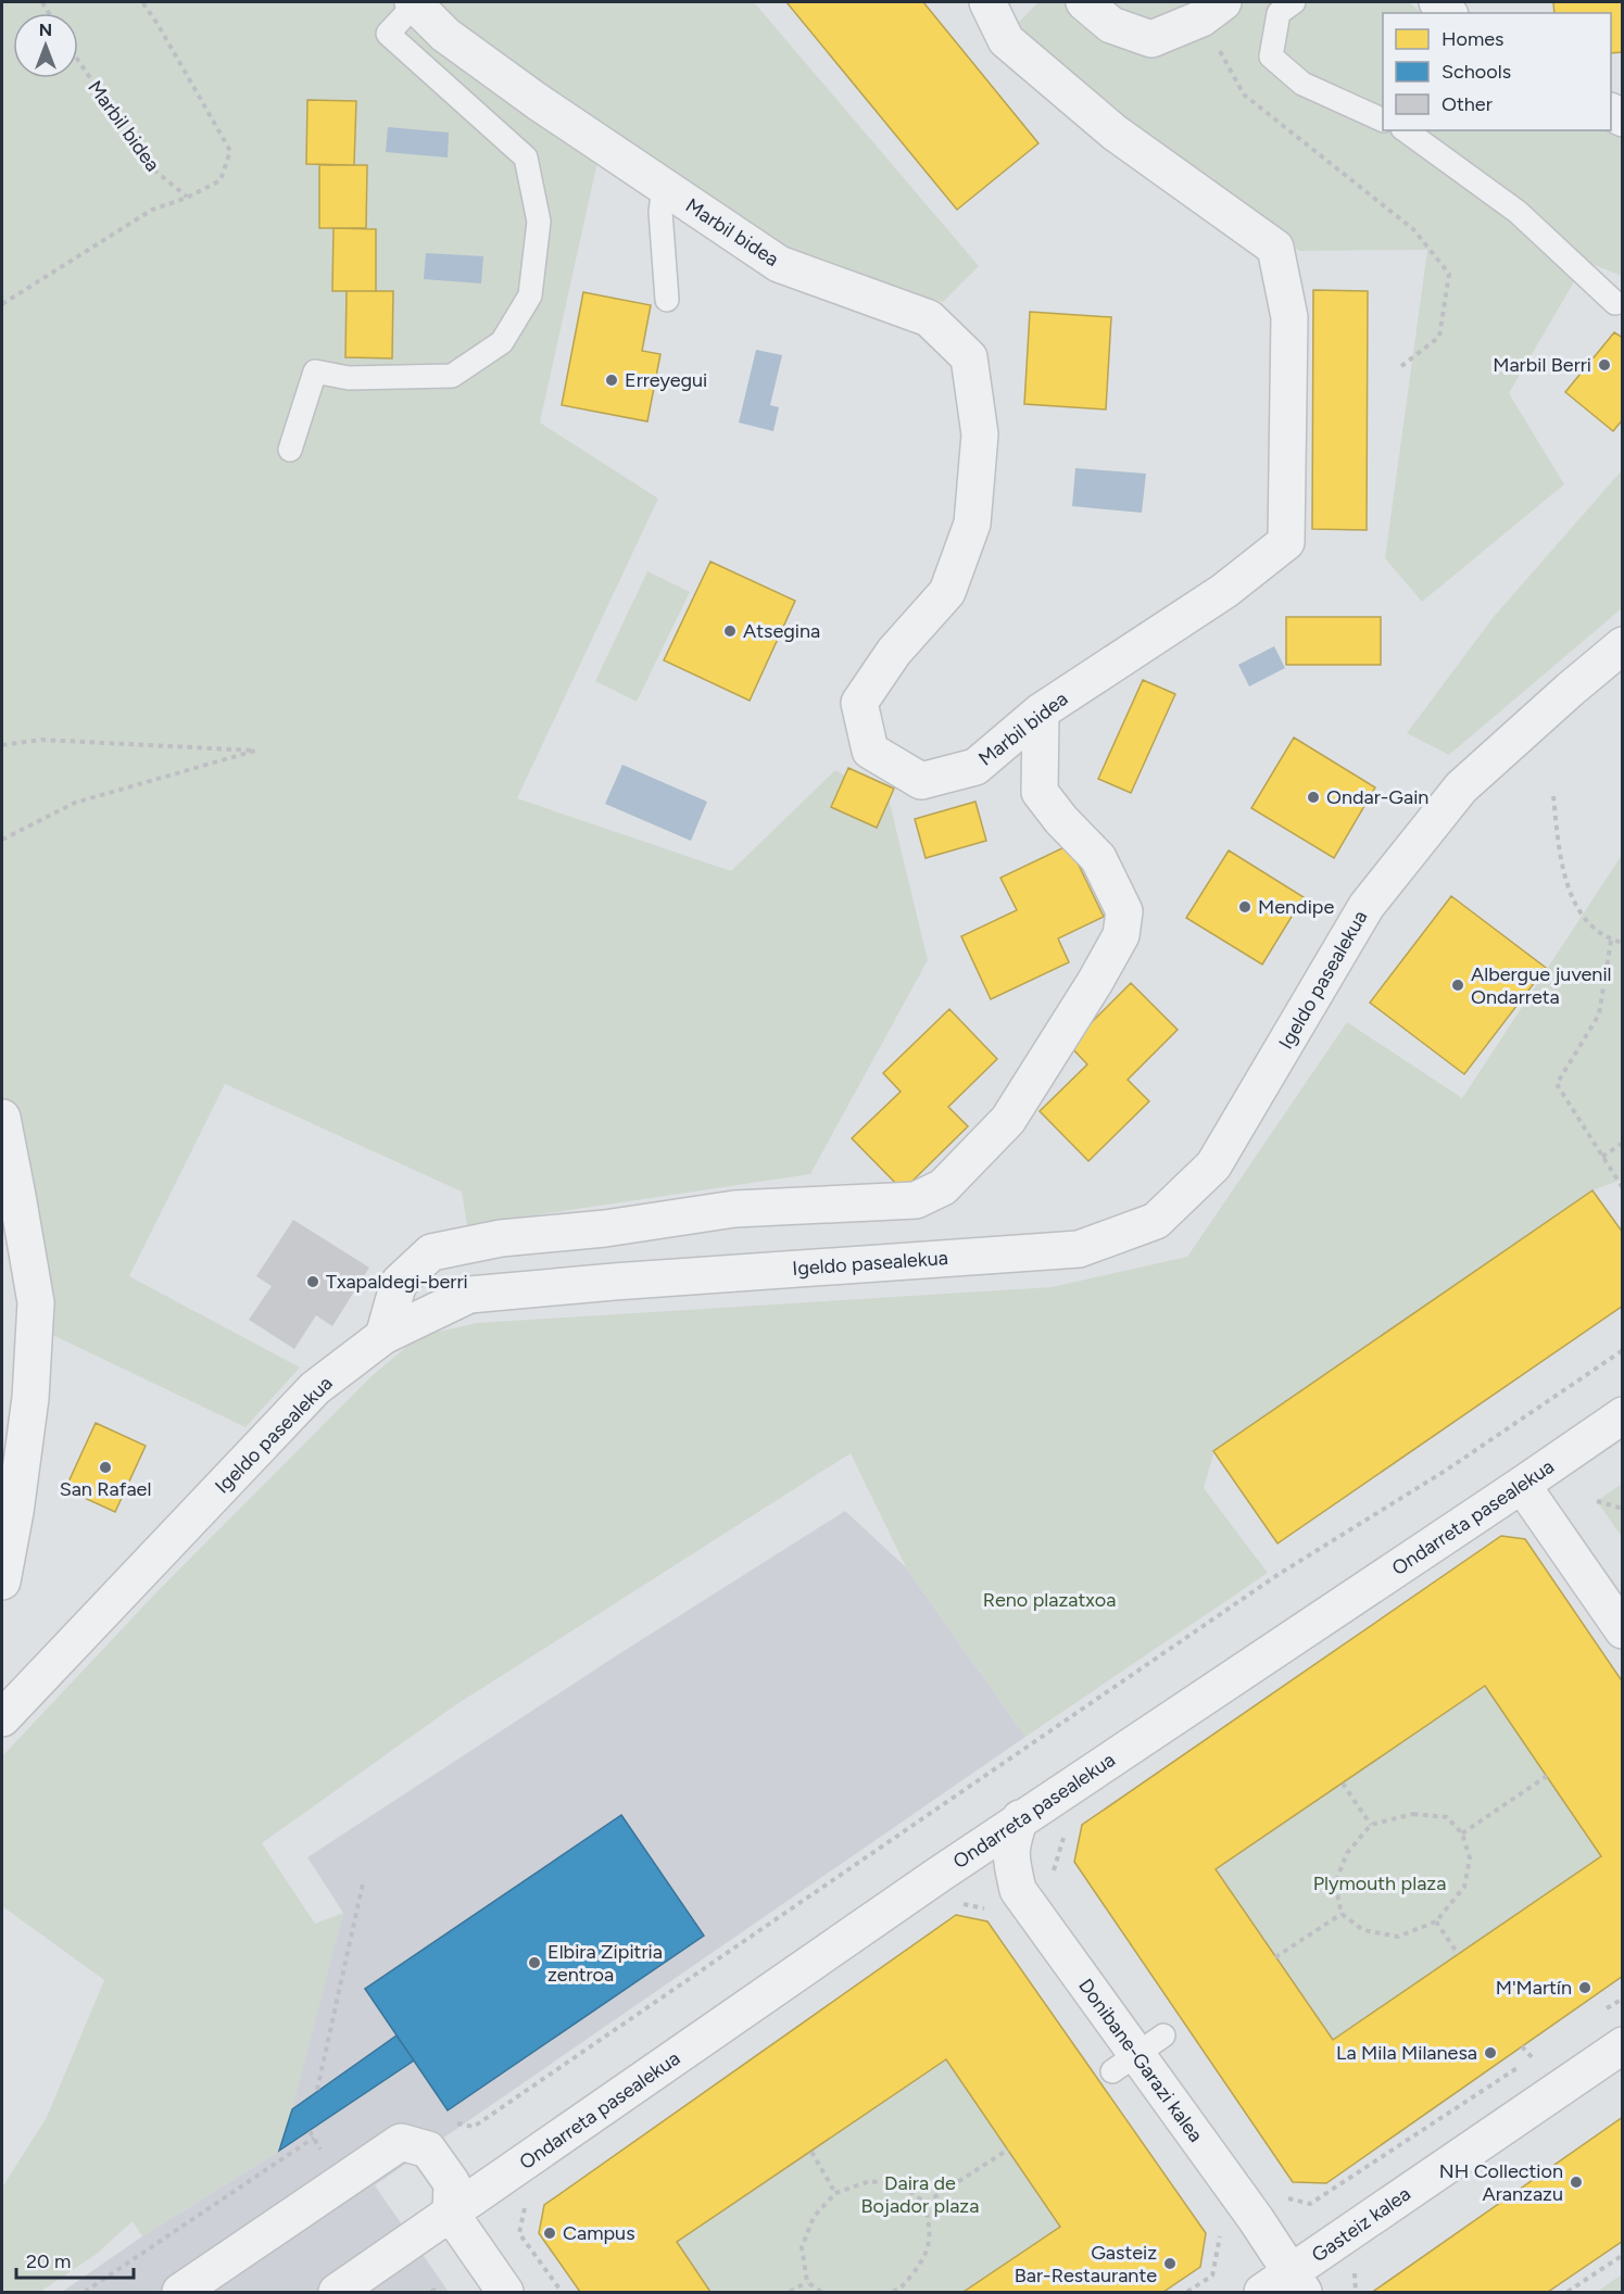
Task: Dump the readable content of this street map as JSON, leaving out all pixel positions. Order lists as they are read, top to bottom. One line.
{"streets":{"street":["Marbil bidea","Igeldo pasealekua","Ondarreta pasealekua","Donibane-Garazi kalea","Gasteiz kalea"]},"crossings":[["Ondarreta pasealekua","Donibane-Garazi kalea"],["Donibane-Garazi kalea","Gasteiz kalea"]],"parks":["Reno plazatxoa","Plymouth plaza","Daira de Bojador plaza"],"places":["Marbil Berri","Erreyegui","Atsegina","Ondar-Gain","Mendipe","Albergue juvenil Ondarreta","Txapaldegi-berri","San Rafael","Elbira Zipitria zentroa","M'Martín","La Mila Milanesa","NH Collection Aranzazu","Campus","Gasteiz Bar-Restaurante"],"legend":["Homes","Schools","Other"],"scale_bar":"20 m","north":"top"}
